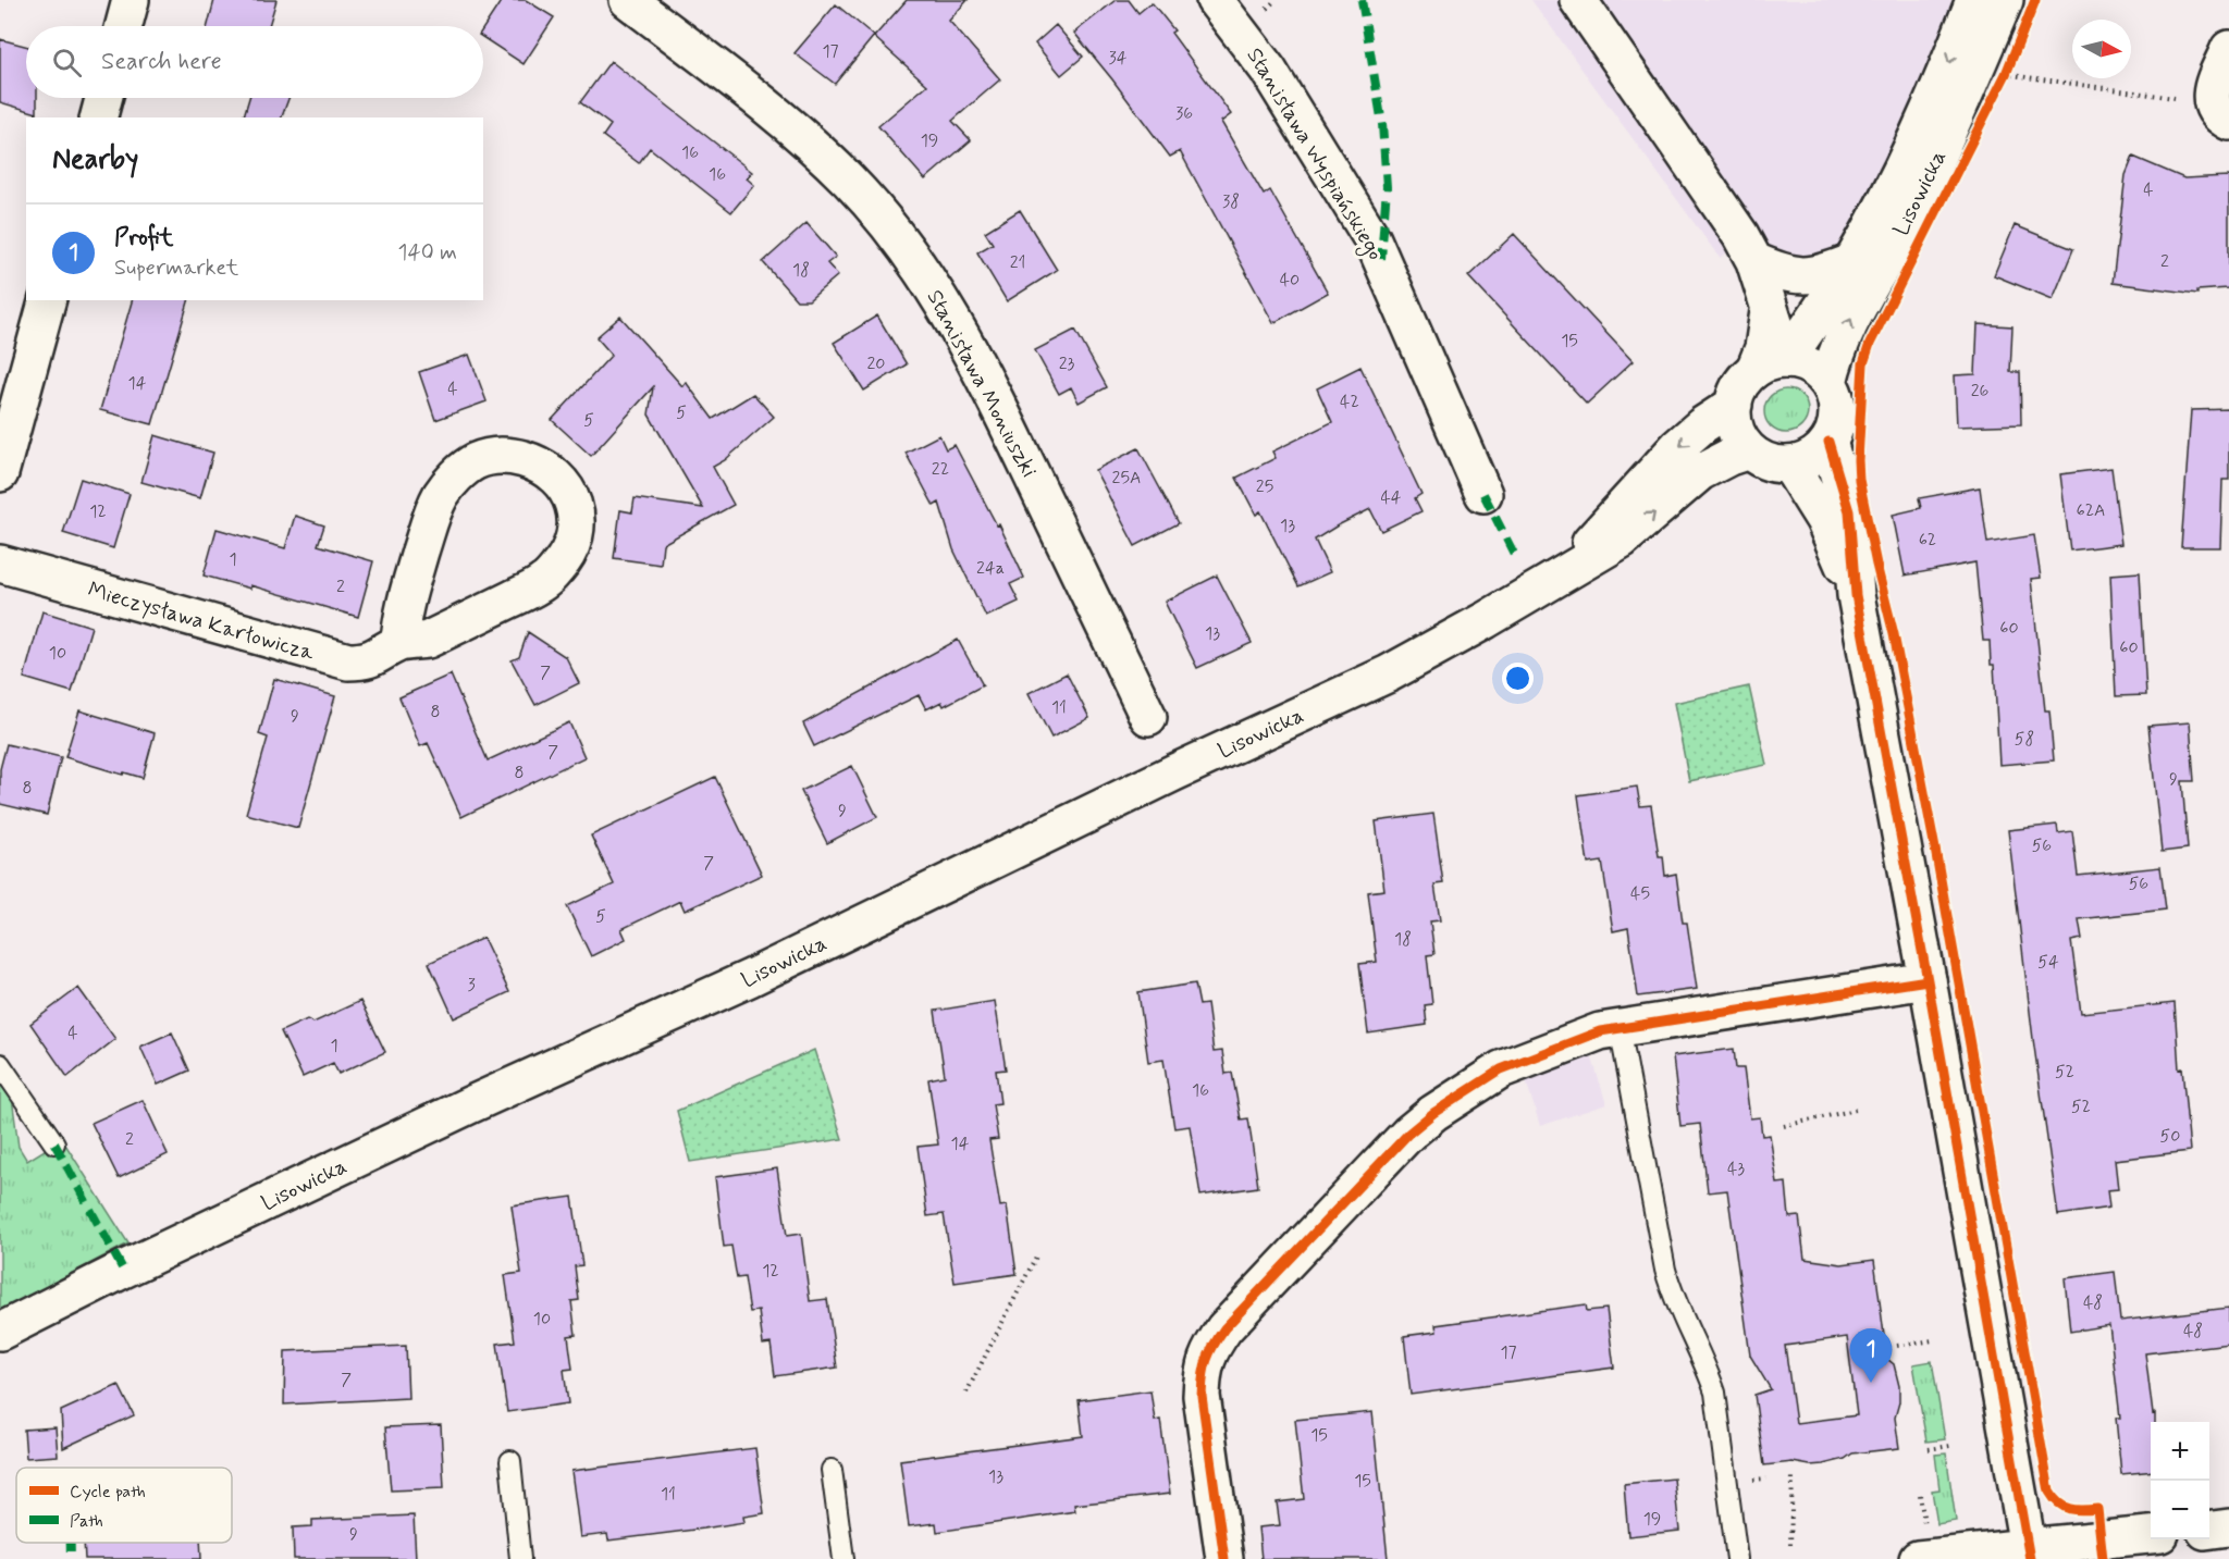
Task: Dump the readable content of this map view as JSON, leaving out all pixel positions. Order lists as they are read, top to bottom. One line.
{"streets":{"street":["Stanisława Wyspiańskiego","Lisowicka","Stanisława Moniuszki","Mieczysława Karłowicza"]},"house_numbers":["17","34","36","19","16","16","4","38","2","21","18","40","15","20","23","14","4","26","42","5","5","22","25A","25","44","62A","12","13","62","1","24a","2","60","13","60","10","7","11","8","9","58","7","8","9","8","9","56","7","56","45","5","18","54","3","4","1","52","16","52","50","2","14","43","12","48","10","48","17","7","15","13","15","11","19","9"],"legend":["Cycle path","Path"],"north":"right","page":{"search":"Search here","heading":"Nearby","list":[{"mark":"1","name":"Profit","note":"Supermarket","value":"140 m"}],"pins":"1","map_buttons":["+","−"]}}
